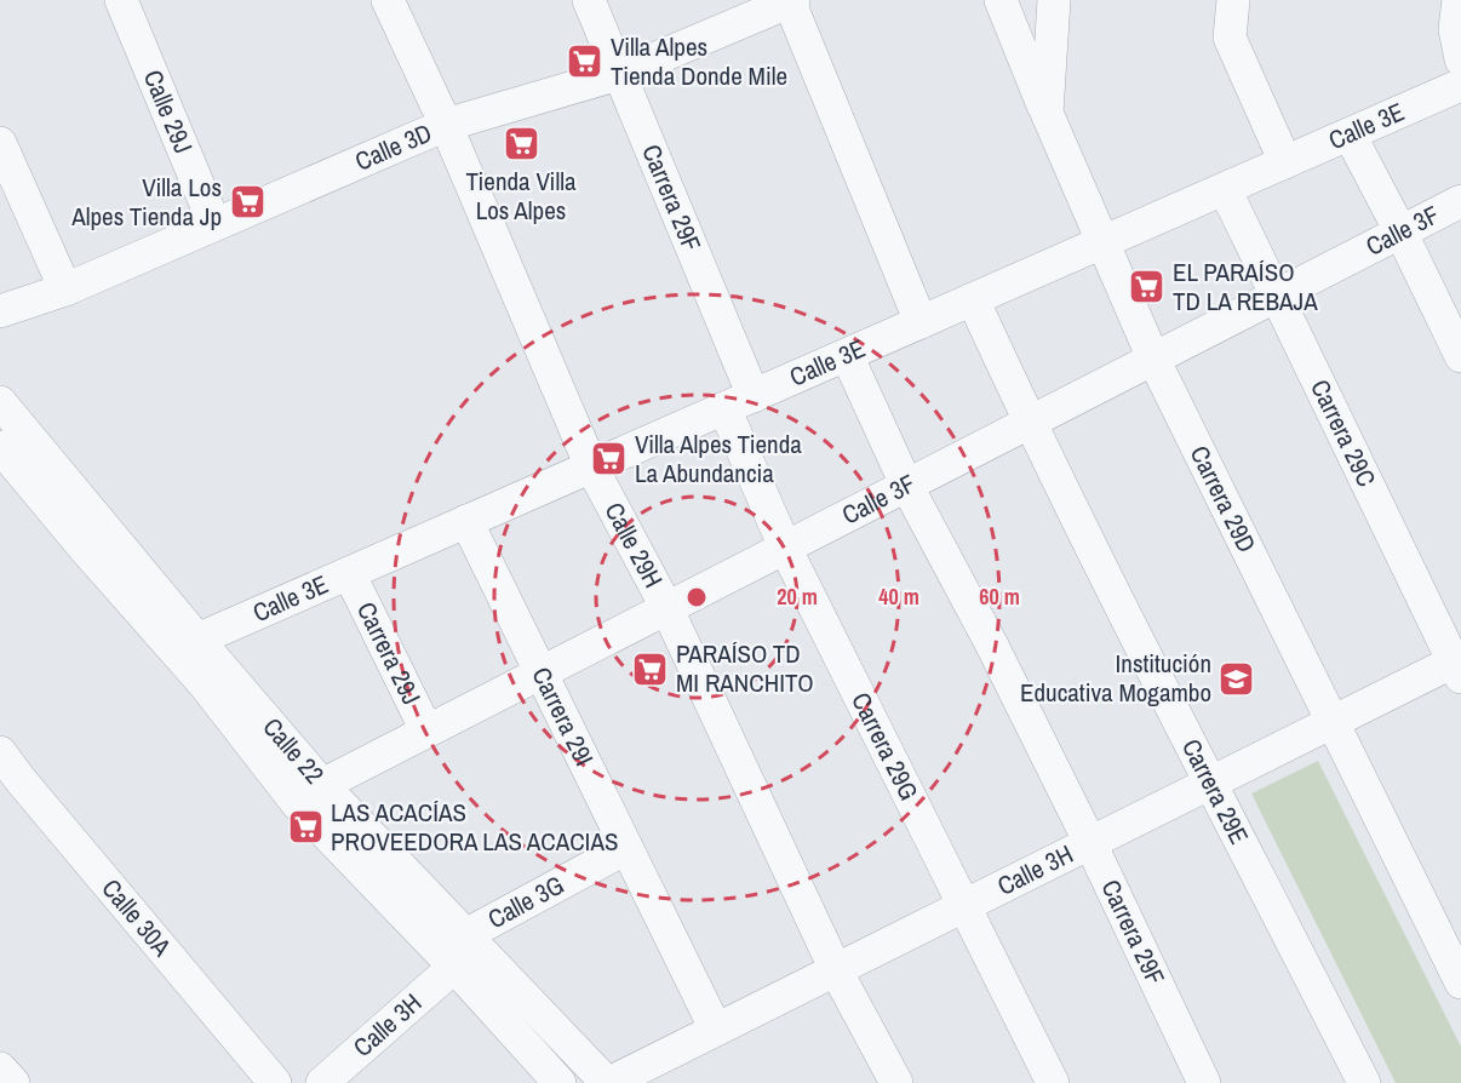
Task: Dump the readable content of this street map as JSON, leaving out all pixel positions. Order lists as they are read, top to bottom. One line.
{"streets":{"street":["Calle 29J","Calle 3E","Calle 3D","Carrera 29F","Calle 3F","Carrera 29C","Carrera 29D","Calle 29H","Carrera 29J","Carrera 29I","Carrera 29G","Calle 22","Carrera 29E","Calle 3H","Calle 3G","Calle 30A"]},"crossings":[["Calle 29J","Calle 3D"],["Calle 3E","Carrera 29F"],["Calle 3E","Carrera 29C"],["Calle 3E","Carrera 29D"],["Calle 3E","Calle 29H"],["Calle 3E","Carrera 29J"],["Calle 3E","Carrera 29I"],["Calle 3E","Carrera 29G"],["Calle 3E","Calle 22"],["Calle 3E","Carrera 29E"],["Calle 3D","Carrera 29F"],["Calle 3D","Calle 29H"],["Carrera 29F","Calle 3F"],["Carrera 29F","Carrera 29G"],["Carrera 29F","Calle 3H"],["Calle 3F","Carrera 29C"],["Calle 3F","Carrera 29D"],["Calle 3F","Calle 29H"],["Calle 3F","Carrera 29J"],["Calle 3F","Carrera 29I"],["Calle 3F","Carrera 29G"],["Calle 3F","Calle 22"],["Calle 3F","Carrera 29E"],["Carrera 29C","Calle 3H"],["Carrera 29D","Calle 3H"],["Calle 29H","Calle 3H"],["Carrera 29I","Calle 3H"],["Carrera 29I","Calle 3G"],["Carrera 29G","Calle 3H"],["Calle 22","Calle 3H"],["Calle 22","Calle 3G"],["Carrera 29E","Calle 3H"]],"places":{"supermarket":["Villa Alpes Tienda Donde Mile","Tienda Villa Los Alpes","Villa Los Alpes Tienda Jp","EL PARAÍSO TD LA REBAJA","Villa Alpes Tienda La Abundancia","PARAÍSO TD MI RANCHITO","LAS ACACÍAS PROVEEDORA LAS ACACIAS"],"school or university":["Institución Educativa Mogambo"]},"rings":["20 m","40 m","60 m"]}
